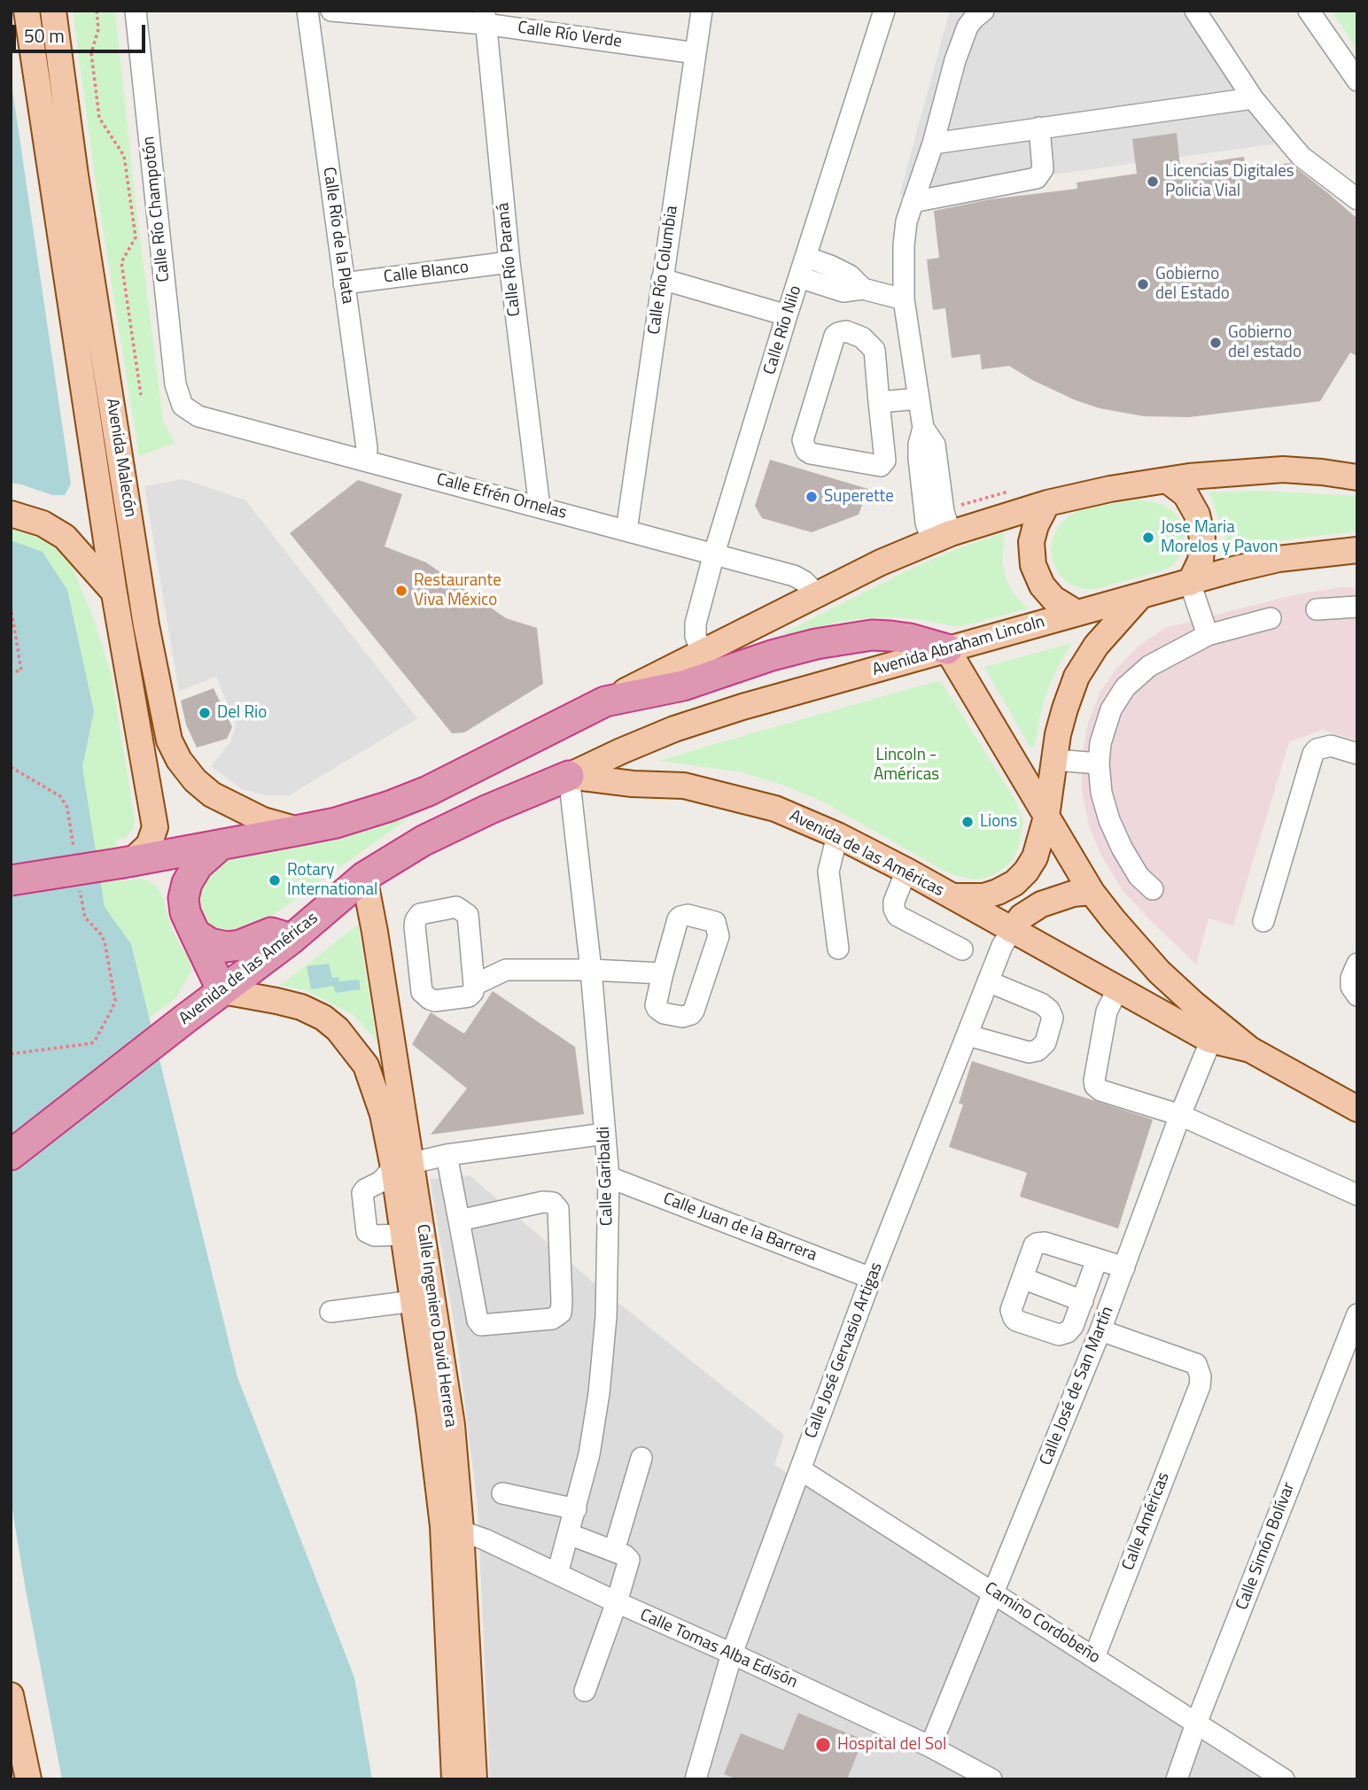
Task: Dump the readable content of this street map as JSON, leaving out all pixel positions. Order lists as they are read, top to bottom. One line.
{"streets":{"highway":["Avenida de las Américas"],"main road":["Avenida Malecón","Avenida Abraham Lincoln","Calle Ingeniero David Herrera"],"street":["Calle Río Verde","Calle Río Champotón","Calle Río de la Plata","Calle Río Paraná","Calle Río Columbia","Calle Blanco","Calle Río Nilo","Calle Efrén Ornelas","Calle Garibaldi","Calle Juan de la Barrera","Calle José Gervasio Artigas","Calle José de San Martín","Calle Américas","Calle Simón Bolívar","Camino Cordobeño","Calle Tomas Alba Edisón"]},"crossings":[["Calle Río Verde","Calle Río Paraná"],["Calle Río Verde","Calle Río Columbia"],["Calle Río Champotón","Calle Efrén Ornelas"],["Calle Río de la Plata","Calle Blanco"],["Calle Río de la Plata","Calle Efrén Ornelas"],["Calle Río Paraná","Calle Blanco"],["Calle Río Paraná","Calle Efrén Ornelas"],["Calle Río Columbia","Calle Efrén Ornelas"],["Calle Río Nilo","Calle Efrén Ornelas"],["Avenida Abraham Lincoln","Avenida de las Américas"],["Avenida Abraham Lincoln","Calle Garibaldi"],["Avenida de las Américas","Calle Garibaldi"],["Avenida de las Américas","Calle Ingeniero David Herrera"],["Avenida de las Américas","Calle José Gervasio Artigas"],["Avenida de las Américas","Calle José de San Martín"],["Calle Garibaldi","Calle Juan de la Barrera"],["Calle Garibaldi","Calle Tomas Alba Edisón"],["Calle Juan de la Barrera","Calle José Gervasio Artigas"],["Calle Ingeniero David Herrera","Calle Tomas Alba Edisón"],["Calle José Gervasio Artigas","Camino Cordobeño"],["Calle José Gervasio Artigas","Calle Tomas Alba Edisón"],["Calle José de San Martín","Calle Américas"],["Calle José de San Martín","Camino Cordobeño"],["Calle José de San Martín","Calle Tomas Alba Edisón"],["Calle Américas","Camino Cordobeño"],["Calle Simón Bolívar","Camino Cordobeño"]],"parks":["Lincoln - Américas"],"places":["Licencias Digitales Policia Vial","Gobierno del Estado","Gobierno del estado","Superette","Jose Maria Morelos y Pavon","Restaurante Viva México","Del Rio","Lions","Rotary International","Hospital del Sol"],"scale_bar":"50 m"}
